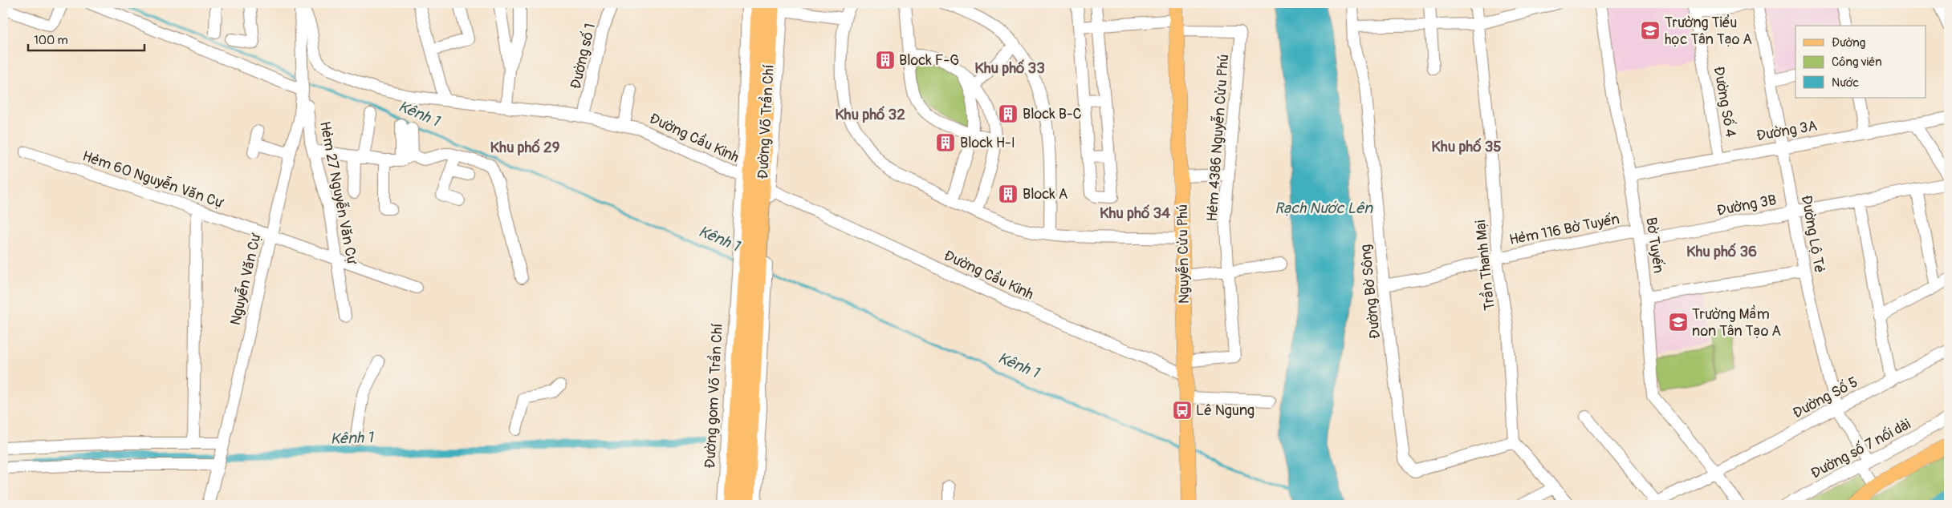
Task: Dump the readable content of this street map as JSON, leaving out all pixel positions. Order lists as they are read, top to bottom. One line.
{"streets":{"highway":["Đường Võ Trần Chí"],"main road":["Nguyễn Cửu Phú"],"street":["Đường số 1","Đường Số 4","Đường 3A","Đường Cầu Kinh","Hẻm 4386 Nguyễn Cửu Phú","Hẻm 60 Nguyễn Văn Cự","Hẻm 27 Nguyễn Văn Cự","Đường 3B","Hẻm 116 Bờ Tuyến","Đường Lộ Tẻ","Bờ Tuyến","Trần Thanh Mại","Nguyễn Văn Cự","Đường Bờ Sông","Đường gom Võ Trần Chí","Đường Số 5","Đường số 7 nối dài"]},"crossings":[["Đường số 1","Đường Cầu Kinh"],["Đường Số 4","Đường 3A"],["Đường Võ Trần Chí","Đường Cầu Kinh"],["Đường Võ Trần Chí","Đường gom Võ Trần Chí"],["Đường 3A","Đường Lộ Tẻ"],["Đường 3A","Bờ Tuyến"],["Đường Cầu Kinh","Hẻm 4386 Nguyễn Cửu Phú"],["Đường Cầu Kinh","Nguyễn Cửu Phú"],["Đường Cầu Kinh","Nguyễn Văn Cự"],["Hẻm 4386 Nguyễn Cửu Phú","Nguyễn Cửu Phú"],["Hẻm 60 Nguyễn Văn Cự","Hẻm 27 Nguyễn Văn Cự"],["Hẻm 60 Nguyễn Văn Cự","Nguyễn Văn Cự"],["Hẻm 27 Nguyễn Văn Cự","Nguyễn Văn Cự"],["Đường 3B","Hẻm 116 Bờ Tuyến"],["Đường 3B","Đường Lộ Tẻ"],["Đường 3B","Bờ Tuyến"],["Hẻm 116 Bờ Tuyến","Bờ Tuyến"],["Hẻm 116 Bờ Tuyến","Trần Thanh Mại"],["Hẻm 116 Bờ Tuyến","Đường Bờ Sông"],["Đường Lộ Tẻ","Đường Số 5"],["Đường Lộ Tẻ","Đường số 7 nối dài"],["Bờ Tuyến","Đường Số 5"],["Trần Thanh Mại","Đường Bờ Sông"]],"districts":["Khu phố 33","Khu phố 32","Khu phố 35","Khu phố 29","Khu phố 34","Khu phố 36"],"water":["Kênh 1","Rạch Nước Lên"],"places":{"school or university":["Trường Tiểu học Tân Tạo A","Trường Mầm non Tân Tạo A"],"building":["Block F-G","Block B-C","Block H-I","Block A"],"bus stop":["Lê Ngung"]},"legend":["Đường","Công viên","Nước"],"scale_bar":"100 m"}
